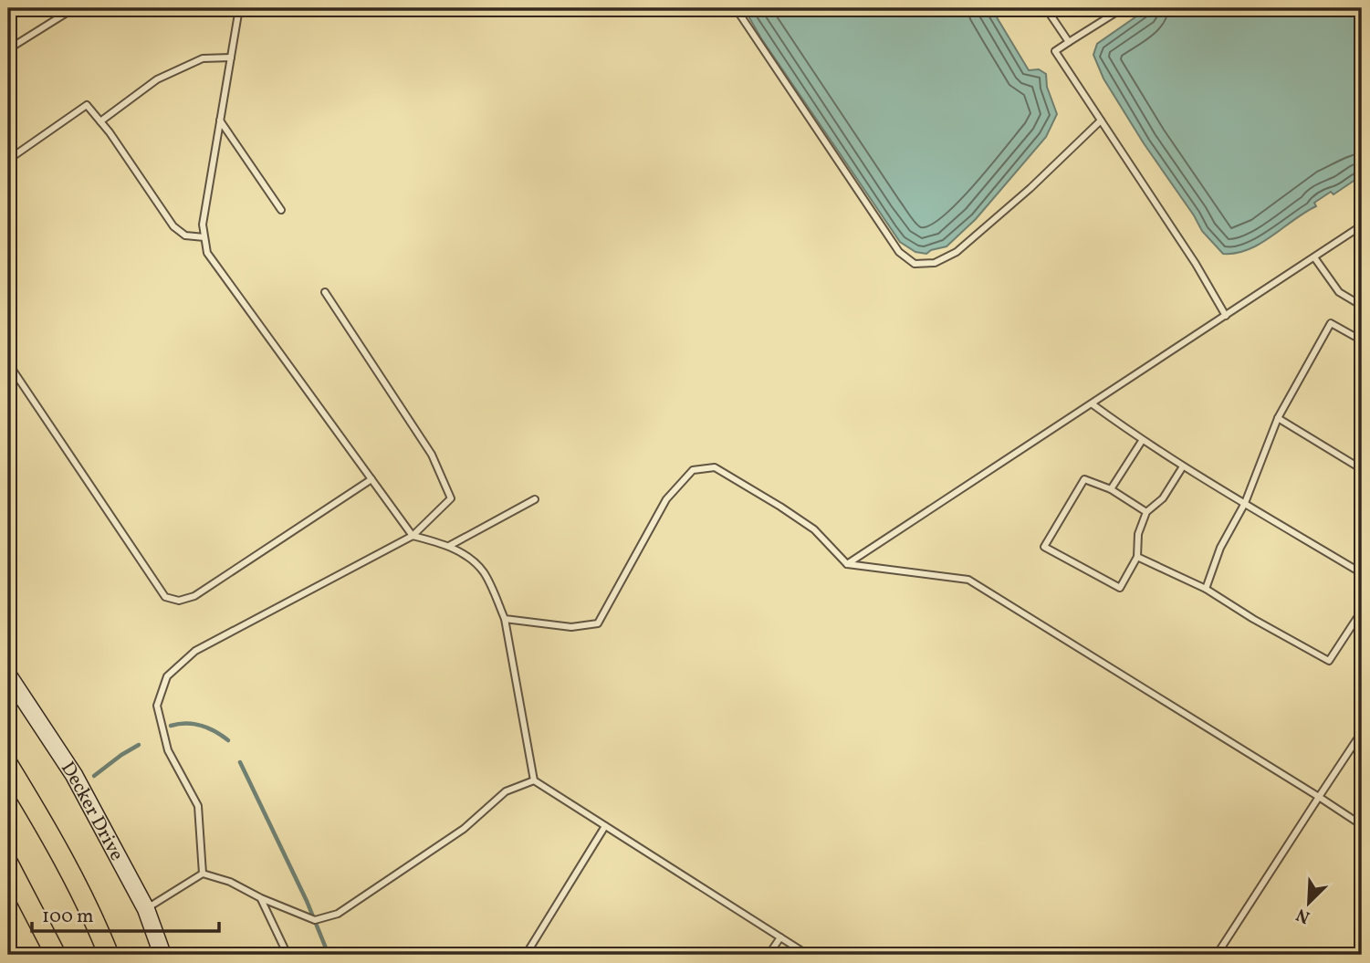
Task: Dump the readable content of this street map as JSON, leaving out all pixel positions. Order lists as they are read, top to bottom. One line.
{"streets":{"main road":["Decker Drive"]},"scale_bar":"100 m","north":"bottom left"}
